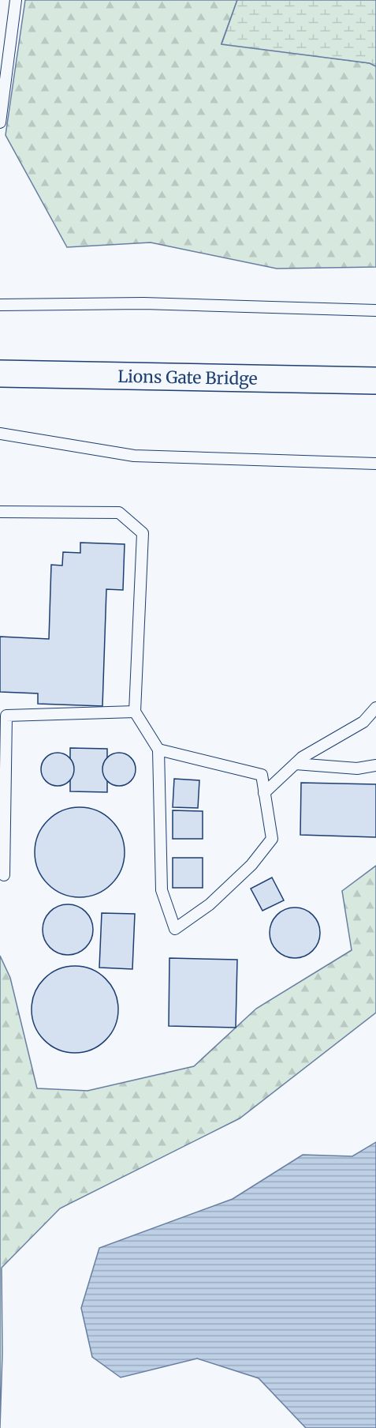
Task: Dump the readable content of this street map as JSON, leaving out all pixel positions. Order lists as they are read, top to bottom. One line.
{"streets":{"highway":["Lions Gate Bridge"]}}
